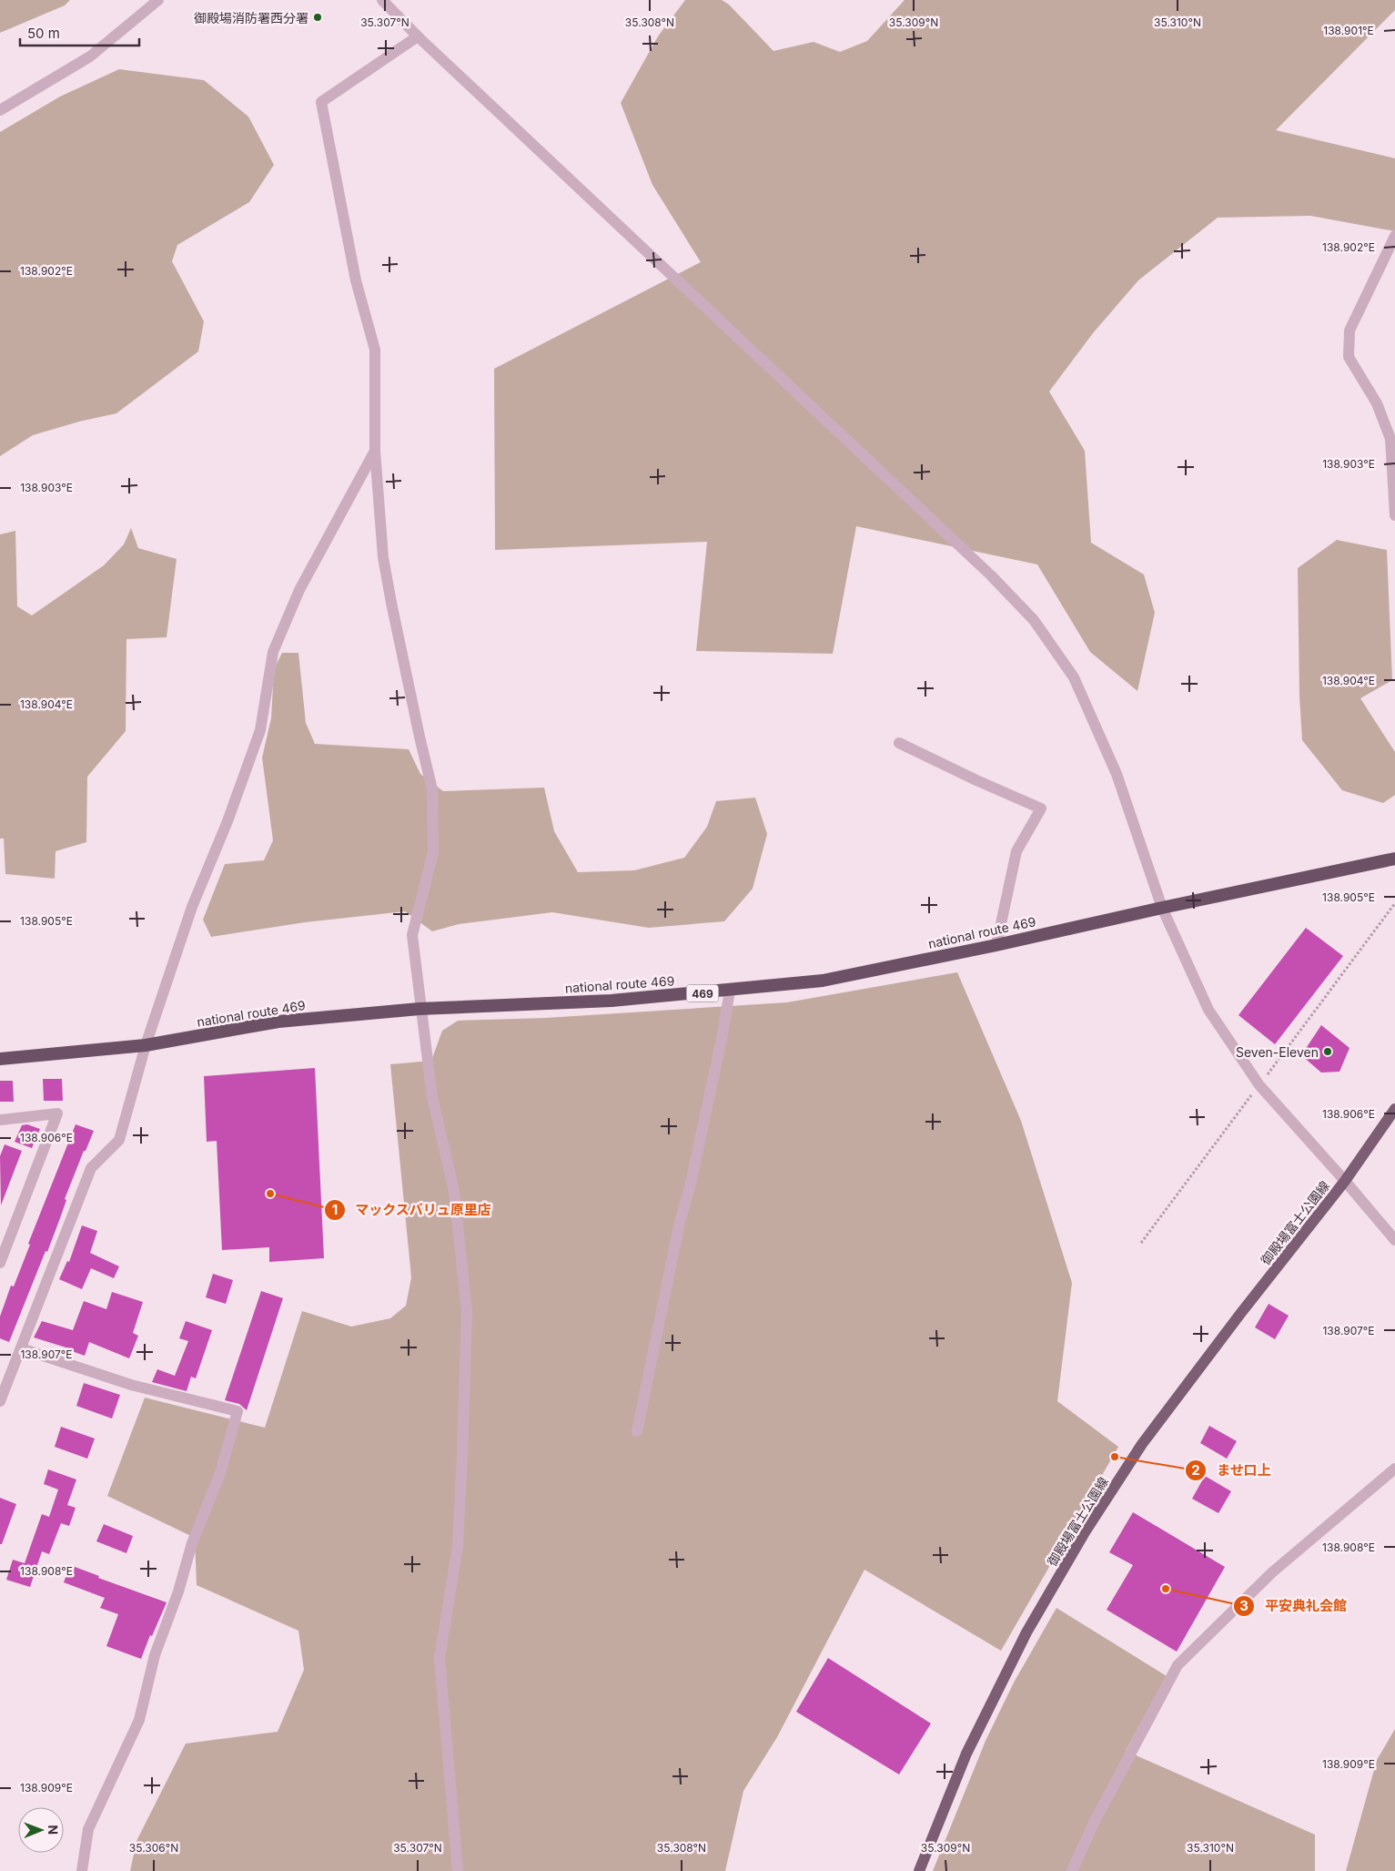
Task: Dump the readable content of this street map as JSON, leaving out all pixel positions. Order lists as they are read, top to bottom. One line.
{"streets":{"highway":["national route 469","469"],"main road":["御殿場富士公園線"]},"places":["御殿場消防署西分署","Seven-Eleven","マックスバリュ原里店","ませ口上","平安典礼会館"],"scale_bar":"50 m","north":"right","coordinates":["35.307°N","35.308°N","35.309°N","35.310°N","138.901°E","138.902°E","138.903°E","138.904°E","138.905°E","138.906°E","138.907°E","138.908°E","138.909°E","35.306°N"]}
